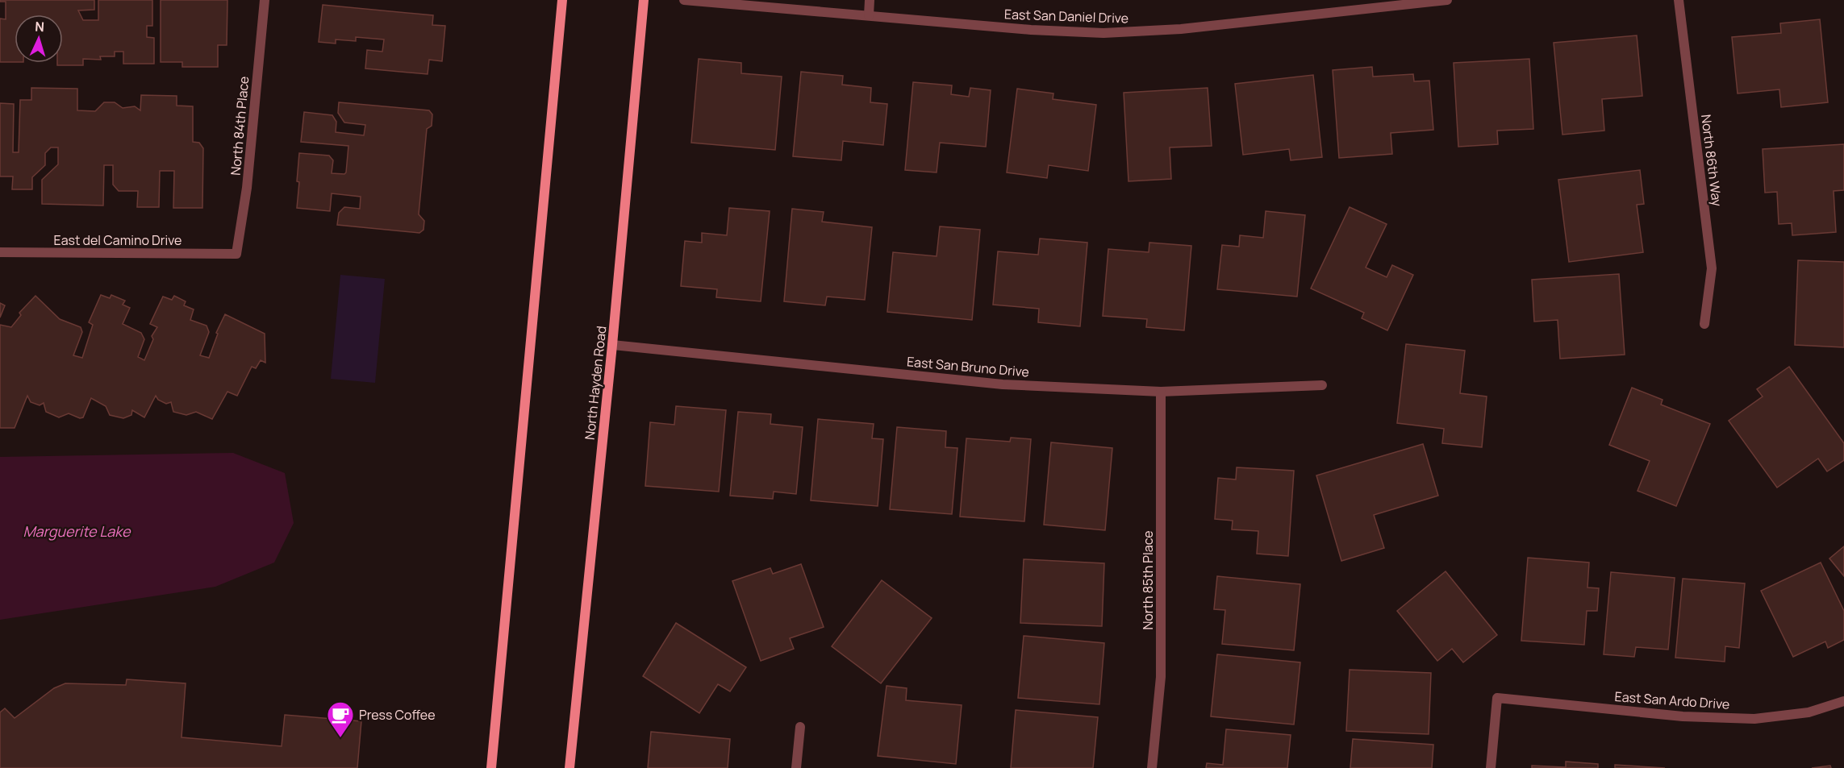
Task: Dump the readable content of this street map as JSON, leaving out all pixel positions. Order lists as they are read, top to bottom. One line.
{"streets":{"main road":["North Hayden Road"],"street":["East San Daniel Drive","North 84th Place","North 86th Way","East del Camino Drive","East San Bruno Drive","North 85th Place","East San Ardo Drive"]},"crossings":[["North 84th Place","East del Camino Drive"],["East San Bruno Drive","North Hayden Road"],["East San Bruno Drive","North 85th Place"]],"water":["Marguerite Lake"],"places":{"cafe":["Press Coffee"]},"north":"top"}
